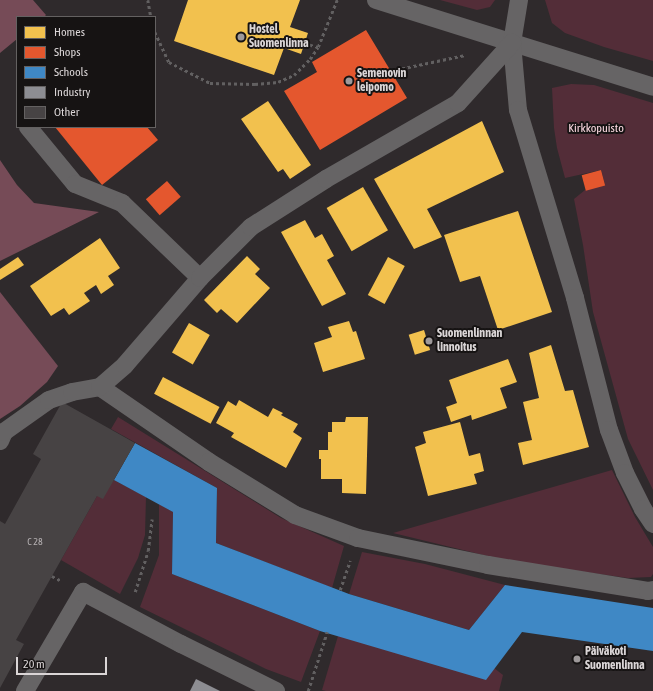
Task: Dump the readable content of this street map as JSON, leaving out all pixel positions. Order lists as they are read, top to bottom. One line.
{"parks":["Kirkkopuisto"],"places":["Hostel Suomenlinna","Semenovin leipomo","Suomenlinnan linnoitus","Päiväkoti Suomenlinna"],"house_numbers":["C 28"],"legend":["Homes","Shops","Schools","Industry","Other"],"scale_bar":"20 m"}
